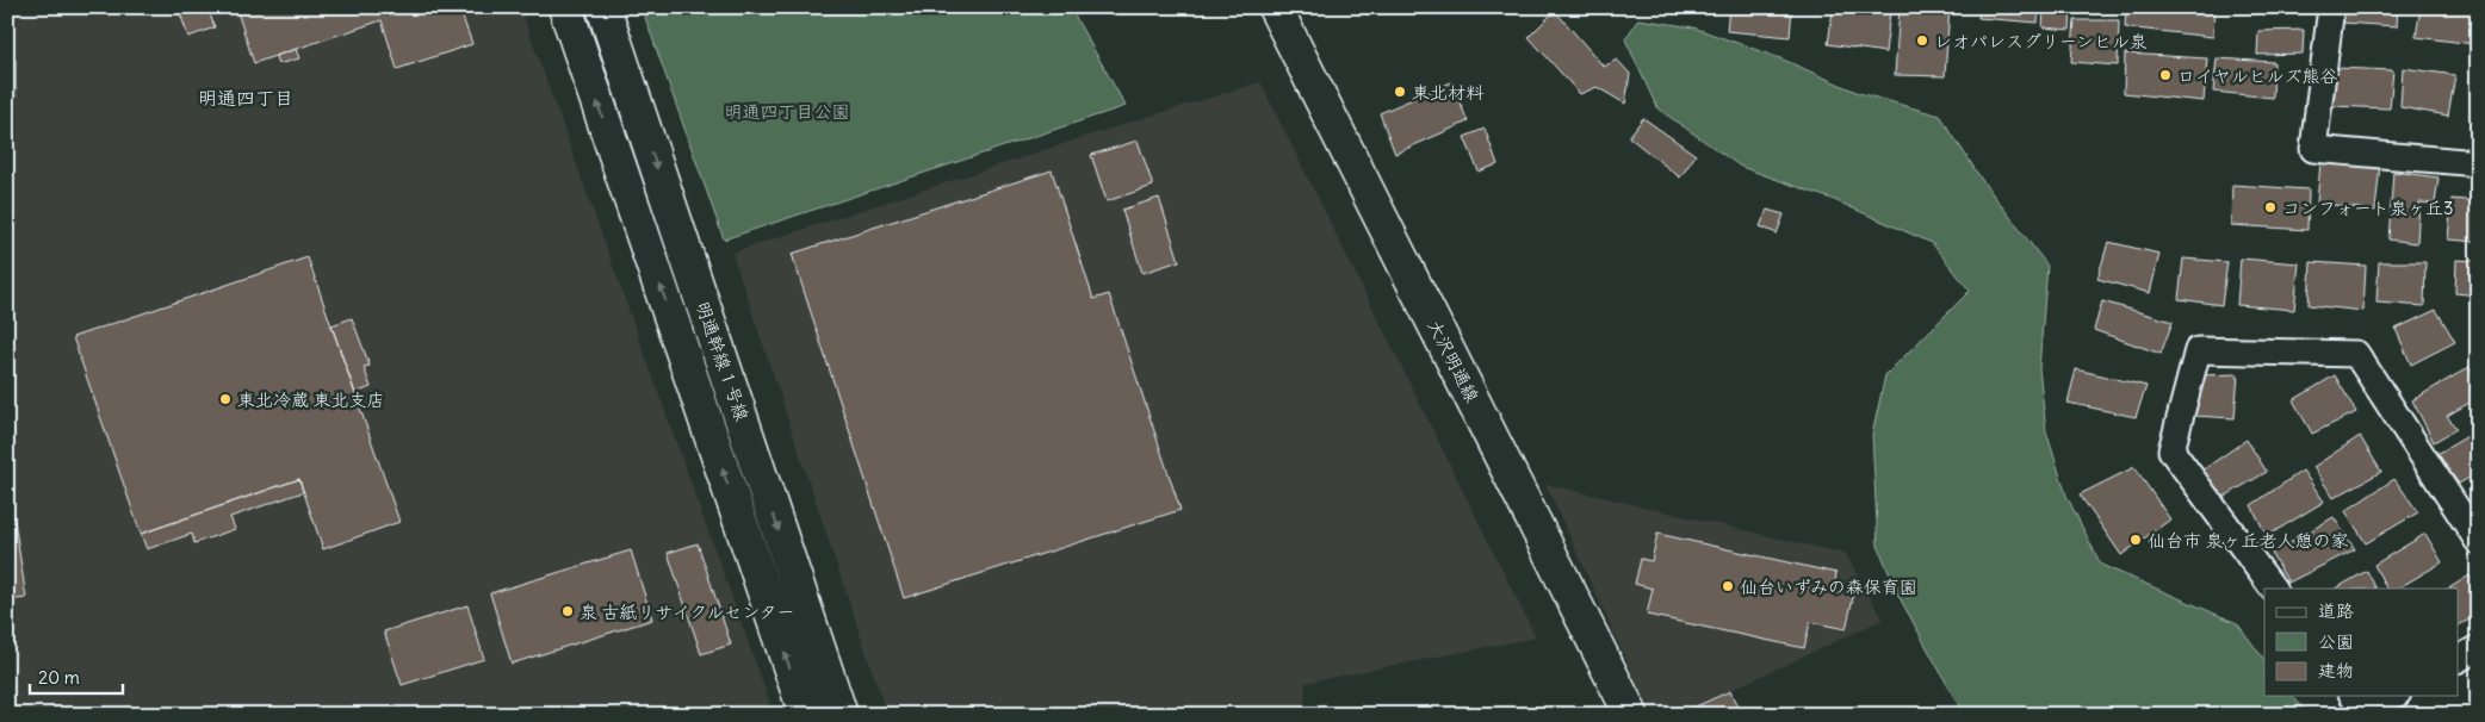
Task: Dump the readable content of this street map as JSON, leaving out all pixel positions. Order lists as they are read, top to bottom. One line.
{"streets":{"street":["明通幹線１号線","大沢明通線"]},"districts":["明通四丁目"],"parks":["明通四丁目公園"],"places":["レオパレスグリーンヒル泉","ロイヤルヒルズ熊谷","東北材料","コンフォート泉ヶ丘3","東北冷蔵 東北支店","仙台市 泉ヶ丘老人憩の家","仙台いずみの森保育園","泉 古紙リサイクルセンター"],"legend":["道路","公園","建物"],"scale_bar":"20 m"}
